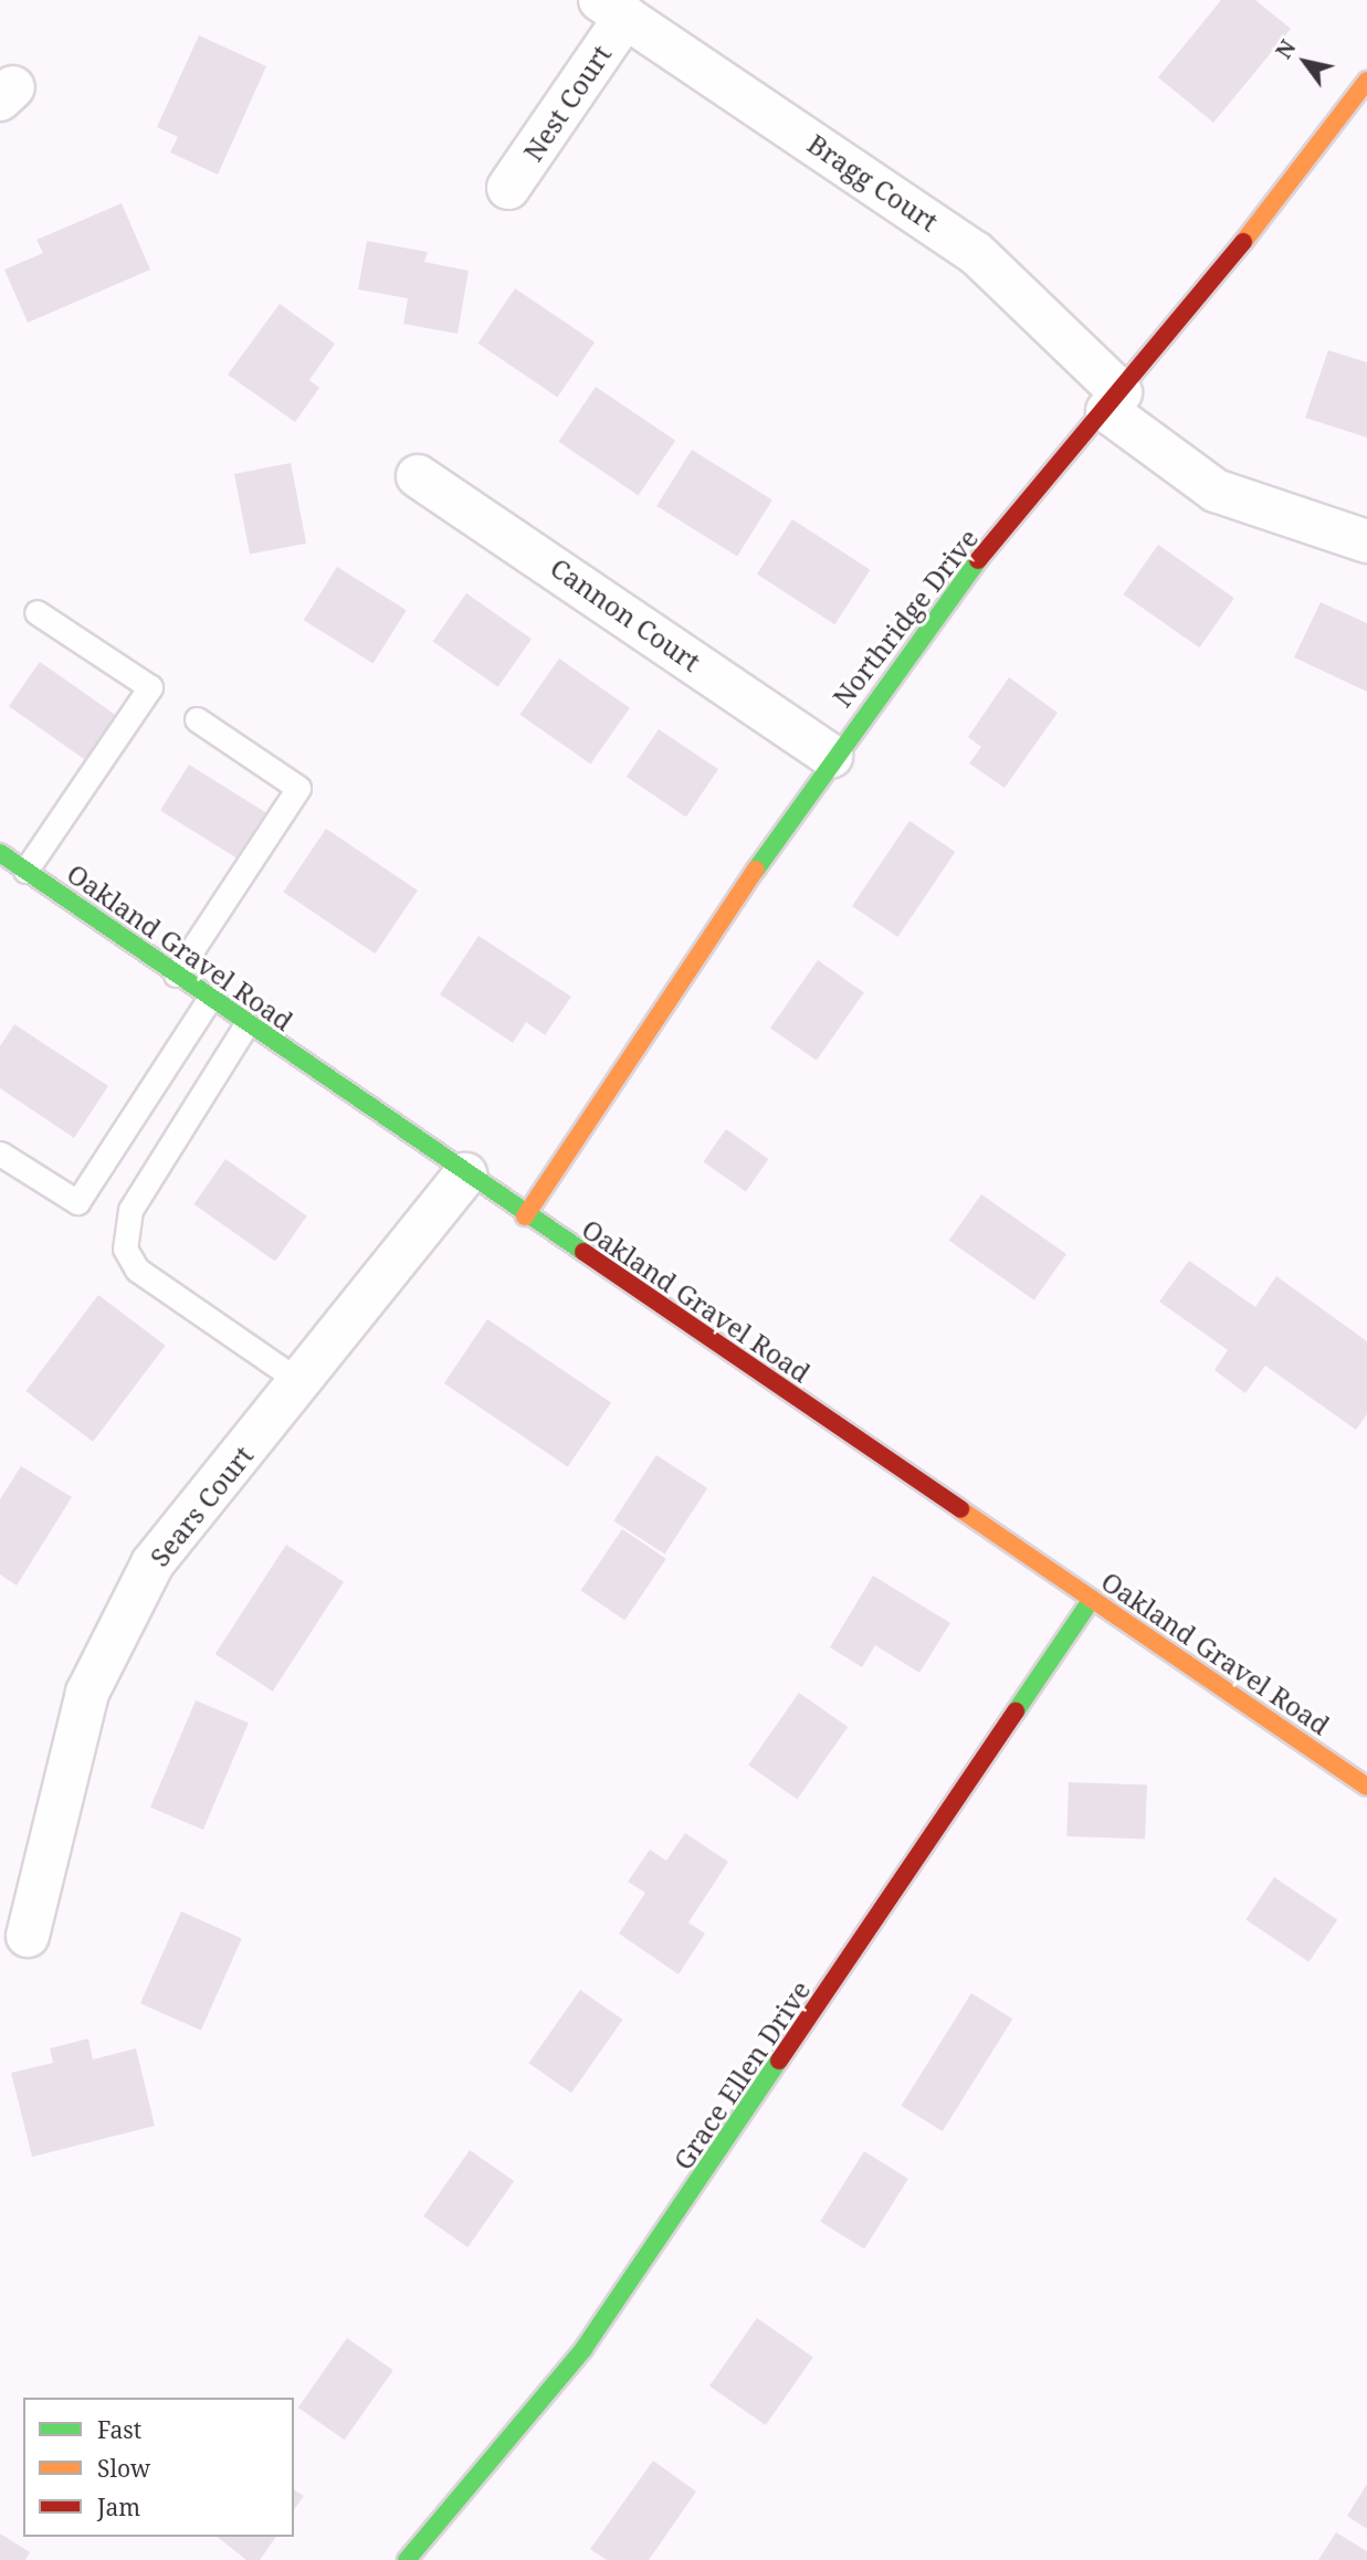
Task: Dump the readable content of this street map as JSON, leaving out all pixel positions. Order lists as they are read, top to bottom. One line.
{"streets":{"street":["Nest Court","Bragg Court","Cannon Court","Northridge Drive","Oakland Gravel Road","Sears Court","Grace Ellen Drive"]},"crossings":[["Nest Court","Bragg Court"],["Bragg Court","Northridge Drive"],["Cannon Court","Northridge Drive"],["Northridge Drive","Oakland Gravel Road"],["Oakland Gravel Road","Sears Court"],["Oakland Gravel Road","Grace Ellen Drive"]],"legend":["Fast","Slow","Jam"],"north":"top left"}
